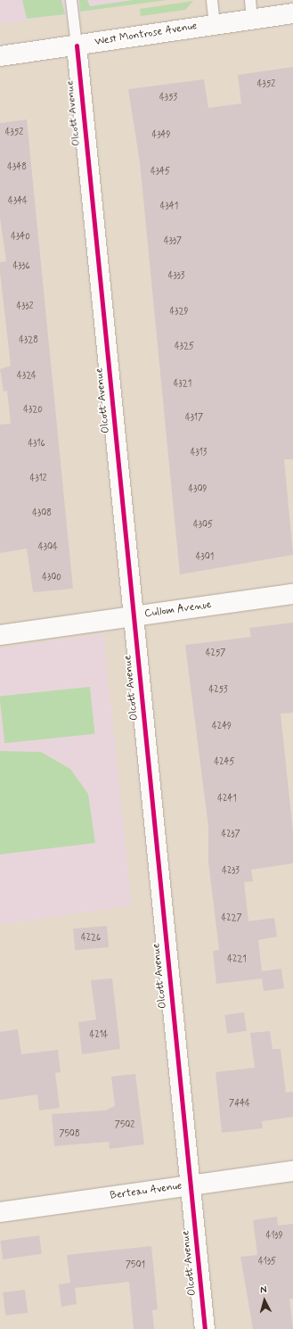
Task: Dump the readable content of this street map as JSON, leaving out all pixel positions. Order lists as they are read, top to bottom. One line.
{"streets":{"street":["West Montrose Avenue","Olcott Avenue","Cullom Avenue","Berteau Avenue"]},"crossings":[["West Montrose Avenue","Olcott Avenue"],["Olcott Avenue","Cullom Avenue"],["Olcott Avenue","Berteau Avenue"]],"house_numbers":["4352","4353","4352","4349","4348","4345","4344","4341","4340","4337","4336","4333","4332","4329","4328","4325","4324","4321","4320","4317","4316","4313","4312","4309","4308","4305","4304","4301","4300","4257","4253","4249","4245","4241","4237","4233","4227","4226","4221","4214","7444","7502","7508","4139","4135","7501"],"north":"top"}
